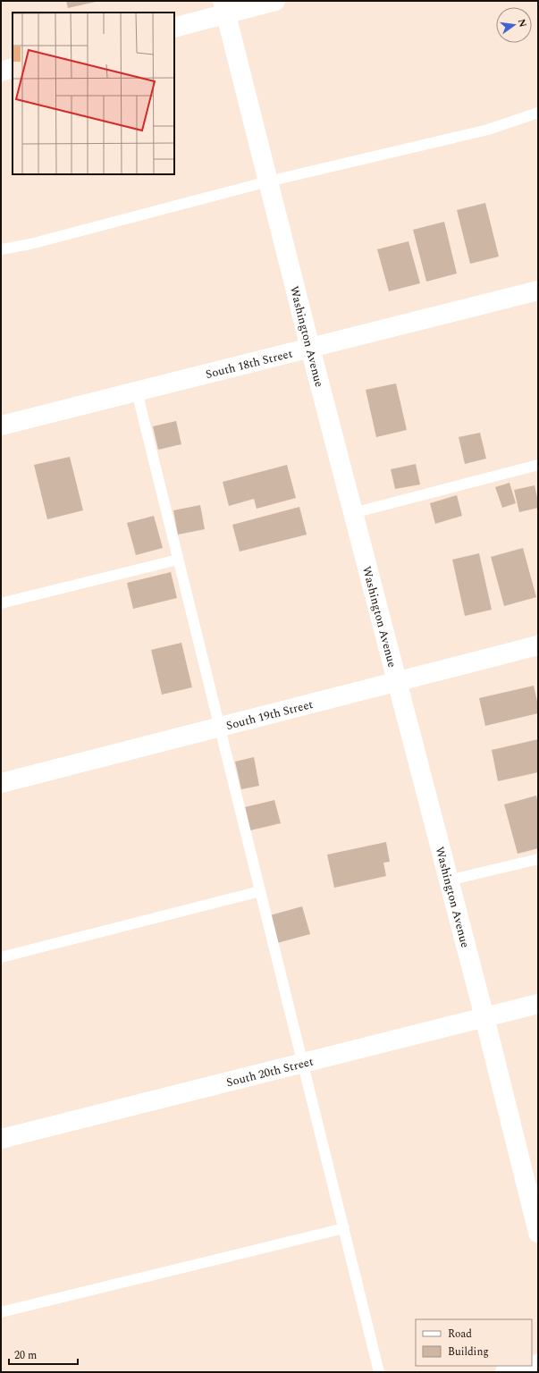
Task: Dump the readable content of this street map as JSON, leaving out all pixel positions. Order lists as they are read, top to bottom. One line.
{"streets":{"street":["Washington Avenue","South 18th Street","South 19th Street","South 20th Street"]},"crossings":[["Washington Avenue","South 18th Street"],["Washington Avenue","South 19th Street"],["Washington Avenue","South 20th Street"]],"legend":["Road","Building"],"scale_bar":"20 m","north":"right"}
